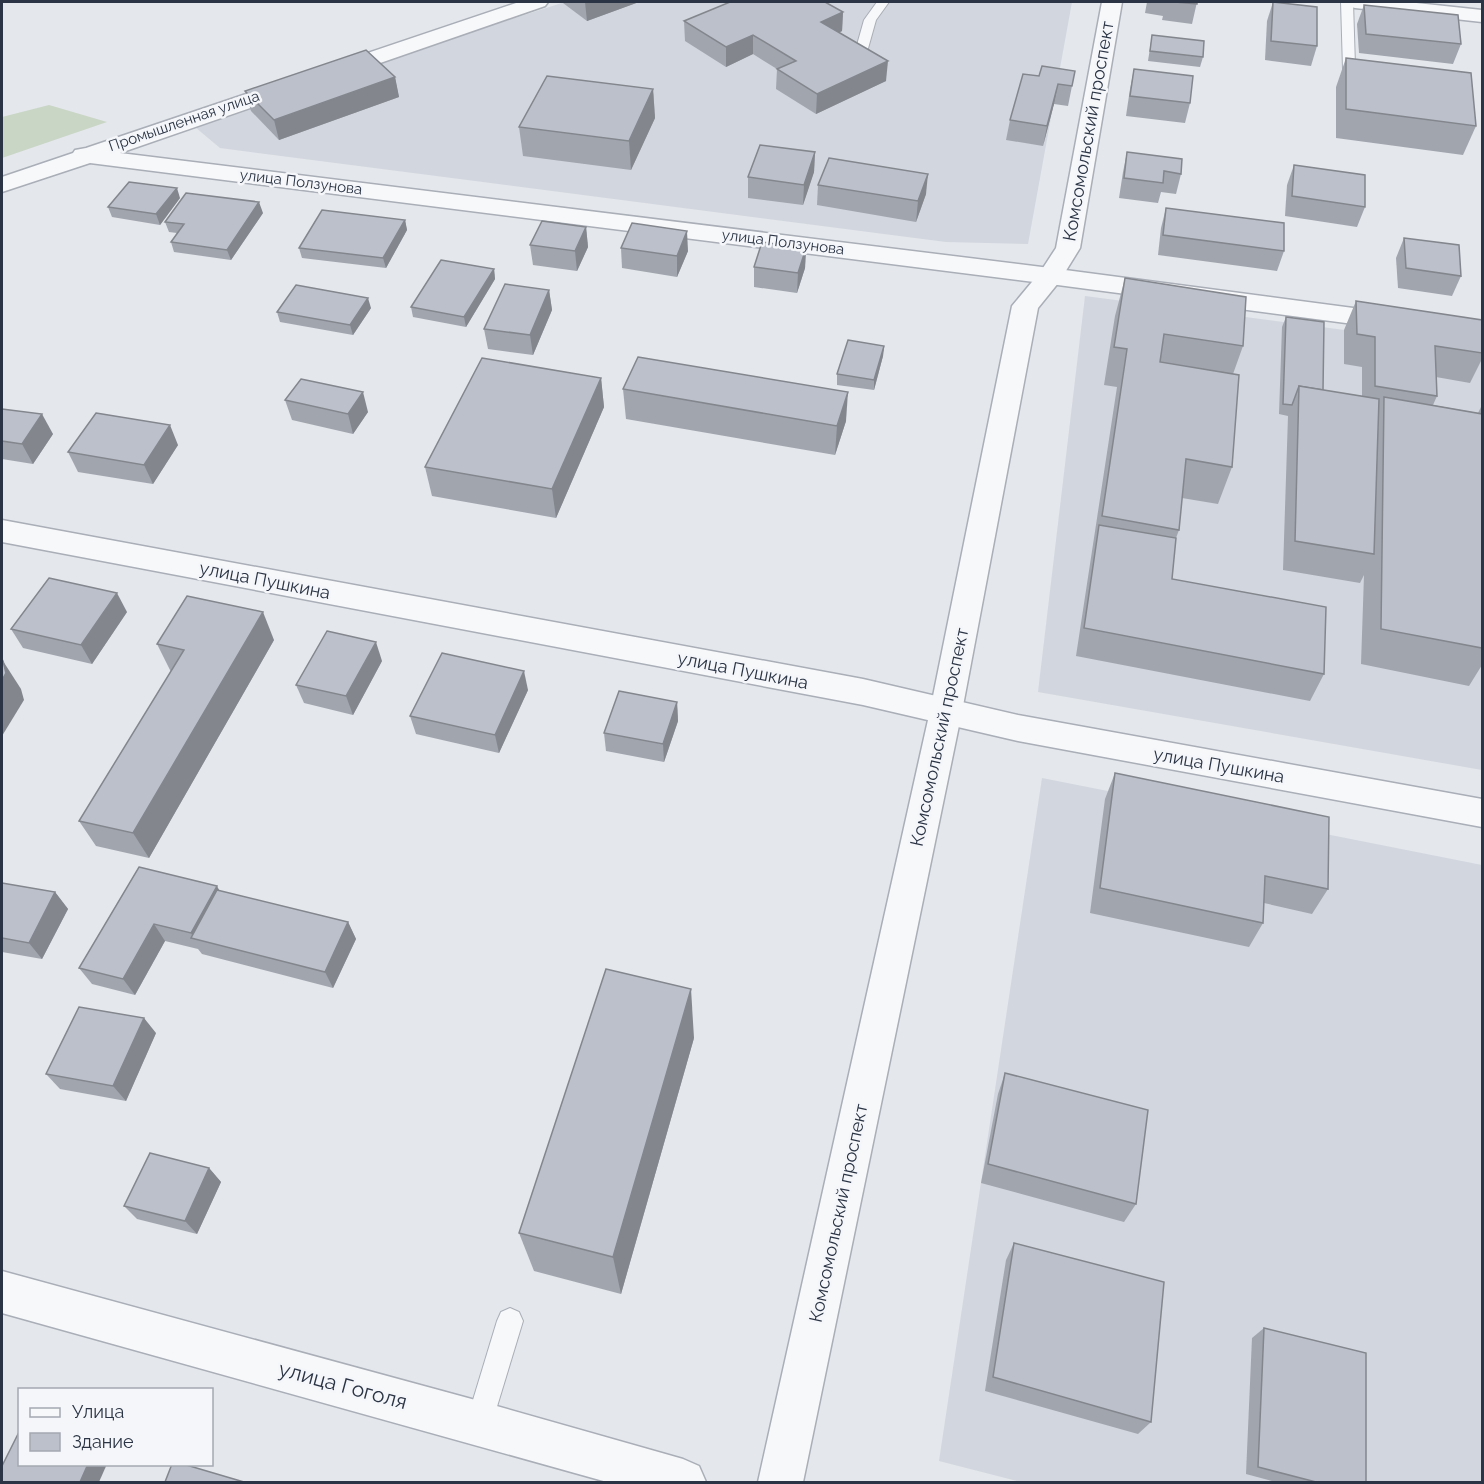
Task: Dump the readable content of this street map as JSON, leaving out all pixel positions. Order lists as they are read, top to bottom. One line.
{"streets":{"street":["Промышленная улица","Комсомольский проспект","улица Ползунова","улица Пушкина","улица Гоголя"]},"crossings":[["Промышленная улица","улица Ползунова"],["Комсомольский проспект","улица Ползунова"],["Комсомольский проспект","улица Пушкина"]],"legend":["Улица","Здание"]}
